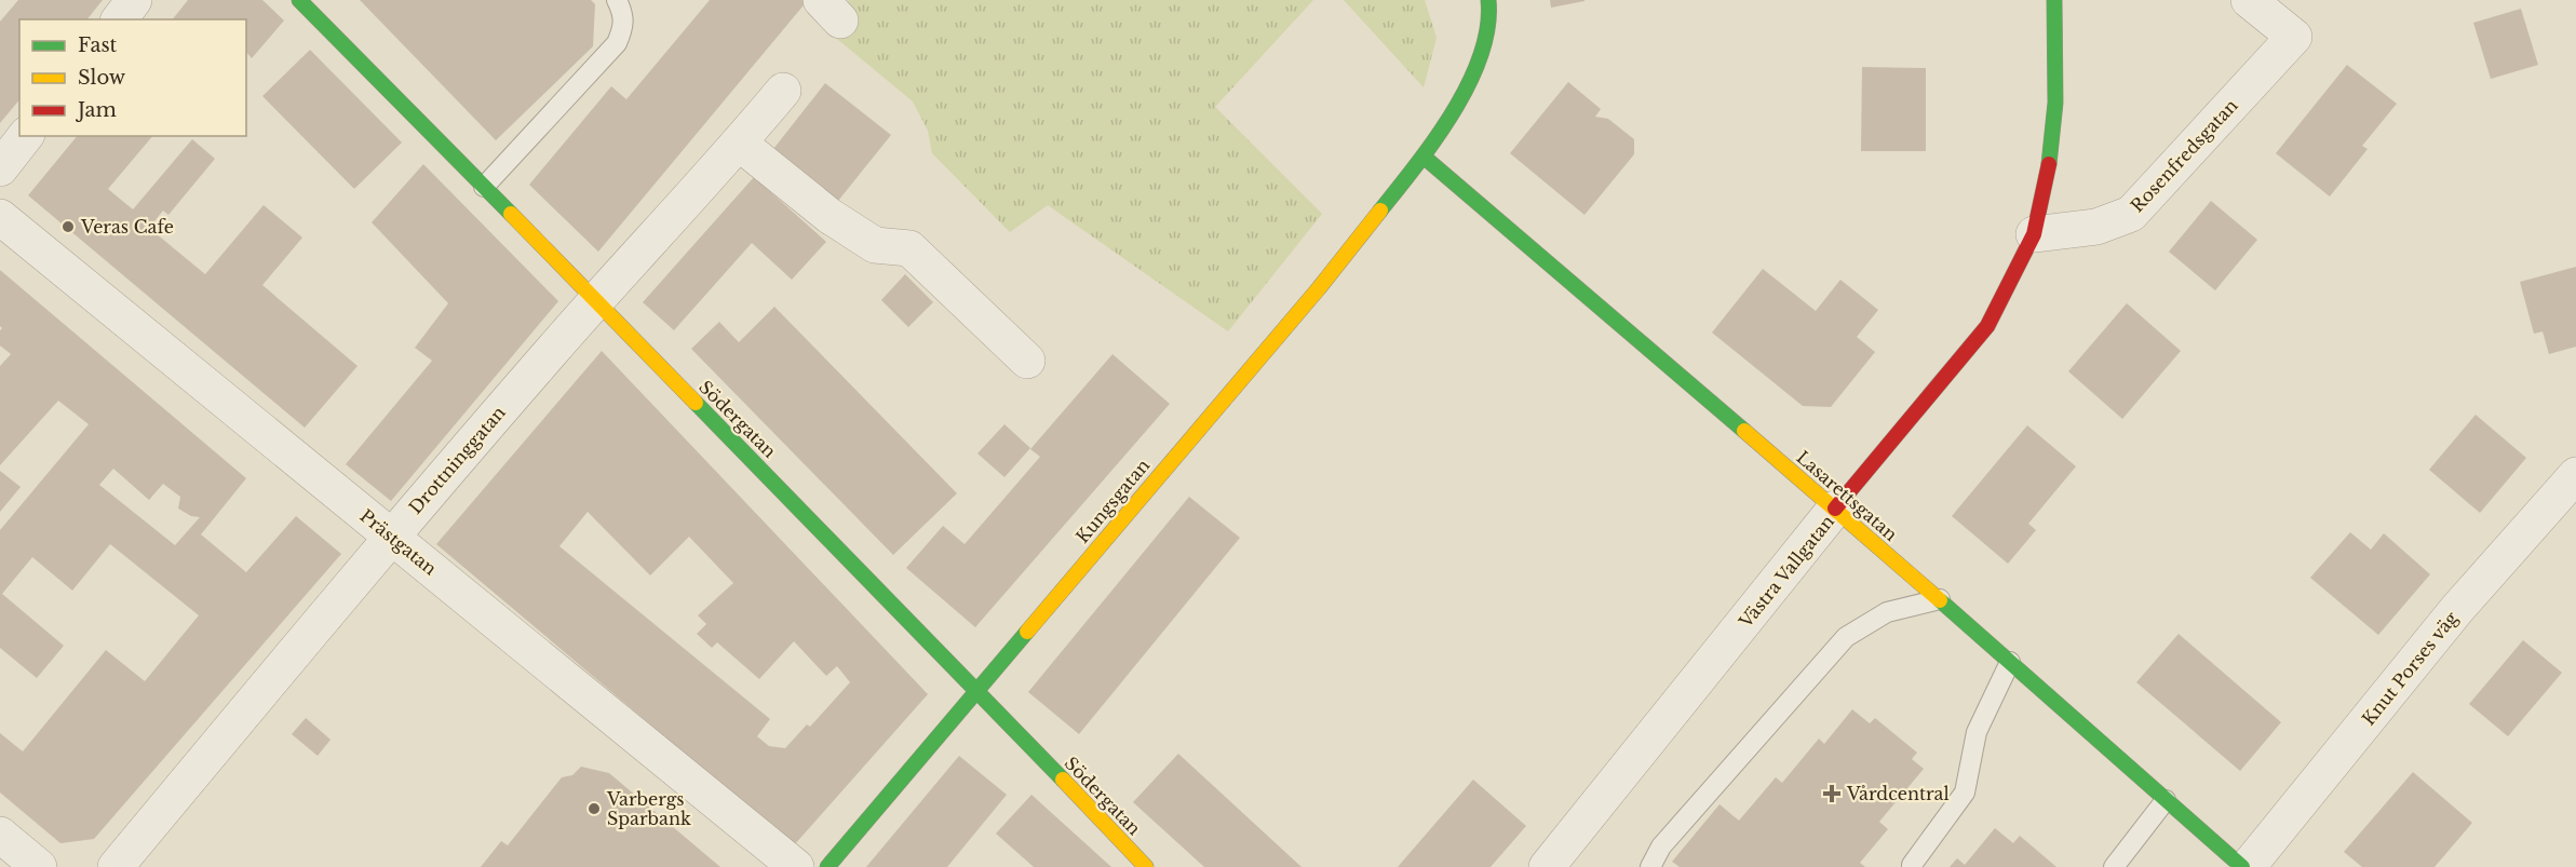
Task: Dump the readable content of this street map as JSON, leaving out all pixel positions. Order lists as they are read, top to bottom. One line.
{"streets":{"street":["Rosenfredsgatan","Södergatan","Drottninggatan","Lasarettsgatan","Kungsgatan","Prästgatan","Västra Vallgatan","Knut Porses väg"]},"crossings":[["Rosenfredsgatan","Västra Vallgatan"],["Södergatan","Drottninggatan"],["Södergatan","Kungsgatan"],["Drottninggatan","Prästgatan"],["Lasarettsgatan","Kungsgatan"],["Lasarettsgatan","Västra Vallgatan"],["Lasarettsgatan","Knut Porses väg"]],"places":{"other":["Veras Cafe","Varbergs Sparbank"],"health":["Vårdcentral"]},"legend":["Fast","Slow","Jam"]}
